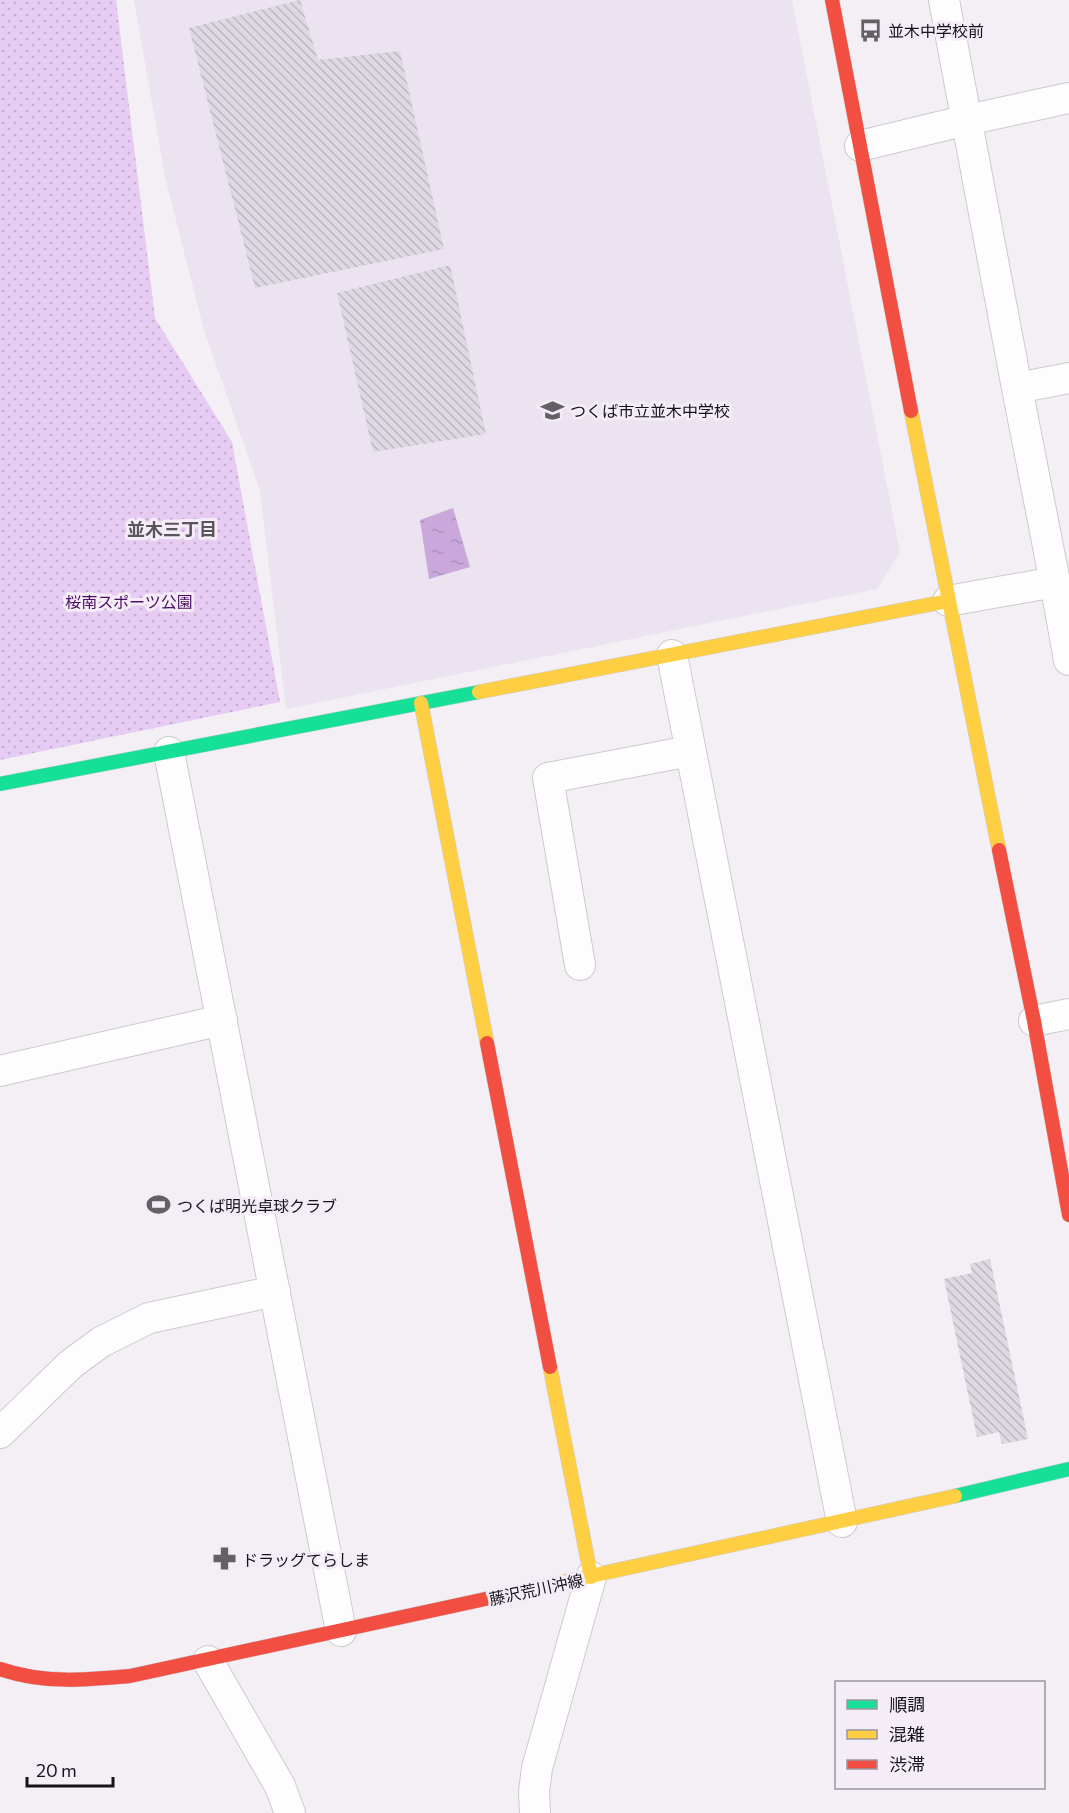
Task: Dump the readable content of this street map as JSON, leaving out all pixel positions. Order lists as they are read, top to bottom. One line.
{"streets":{"street":["藤沢荒川沖線"]},"districts":["並木三丁目"],"parks":["桜南スポーツ公園"],"places":{"bus stop":["並木中学校前"],"school or university":["つくば市立並木中学校"],"sports":["つくば明光卓球クラブ"],"pharmacy":["ドラッグてらしま"]},"legend":["順調","混雑","渋滞"],"scale_bar":"20 m"}
